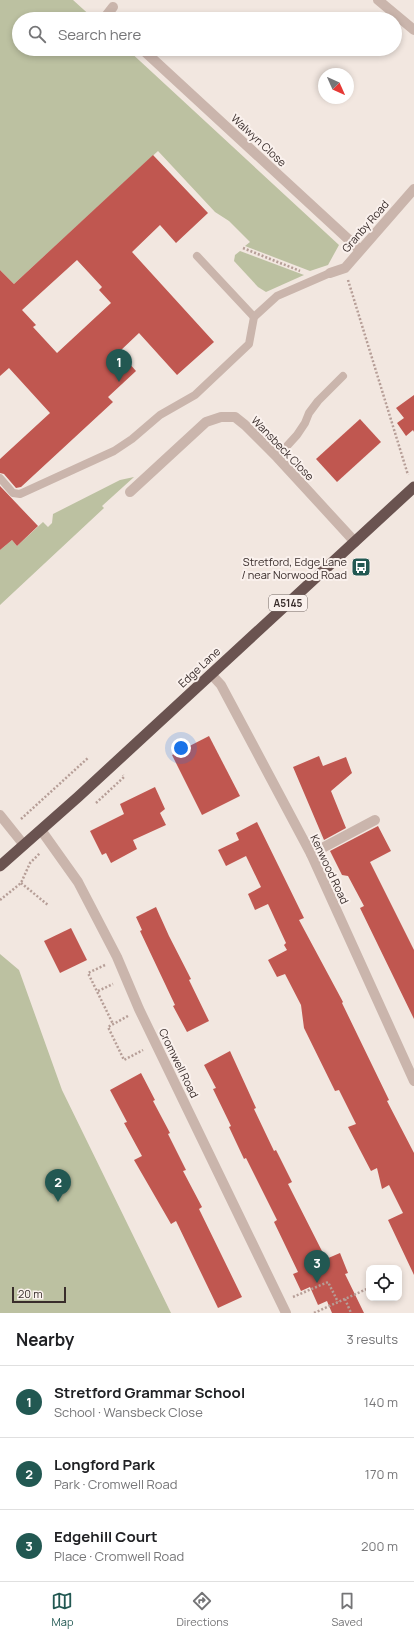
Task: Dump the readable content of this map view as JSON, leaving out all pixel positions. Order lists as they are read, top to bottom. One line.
{"streets":{"highway":["A5145","Edge Lane"],"street":["Walwyn Close","Granby Road","Wansbeck Close","Kenwood Road","Cromwell Road"]},"crossings":[["Walwyn Close","Granby Road"],["Wansbeck Close","Edge Lane"],["Edge Lane","Kenwood Road"],["Edge Lane","Cromwell Road"]],"places":{"bus stop":["Stretford, Edge Lane / near Norwood Road"]},"scale_bar":"20 m","north":"bottom right","page":{"search":"Search here","pins":["1","2","3"],"scale":"20 m","heading":["Nearby","3 results"],"list":[{"mark":"1","name":"Stretford Grammar School","note":"School · Wansbeck Close","value":"140 m"},{"mark":"2","name":"Longford Park","note":"Park · Cromwell Road","value":"170 m"},{"mark":"3","name":"Edgehill Court","note":"Place · Cromwell Road","value":"200 m"}],"nav":["Map","Directions","Saved"]}}
